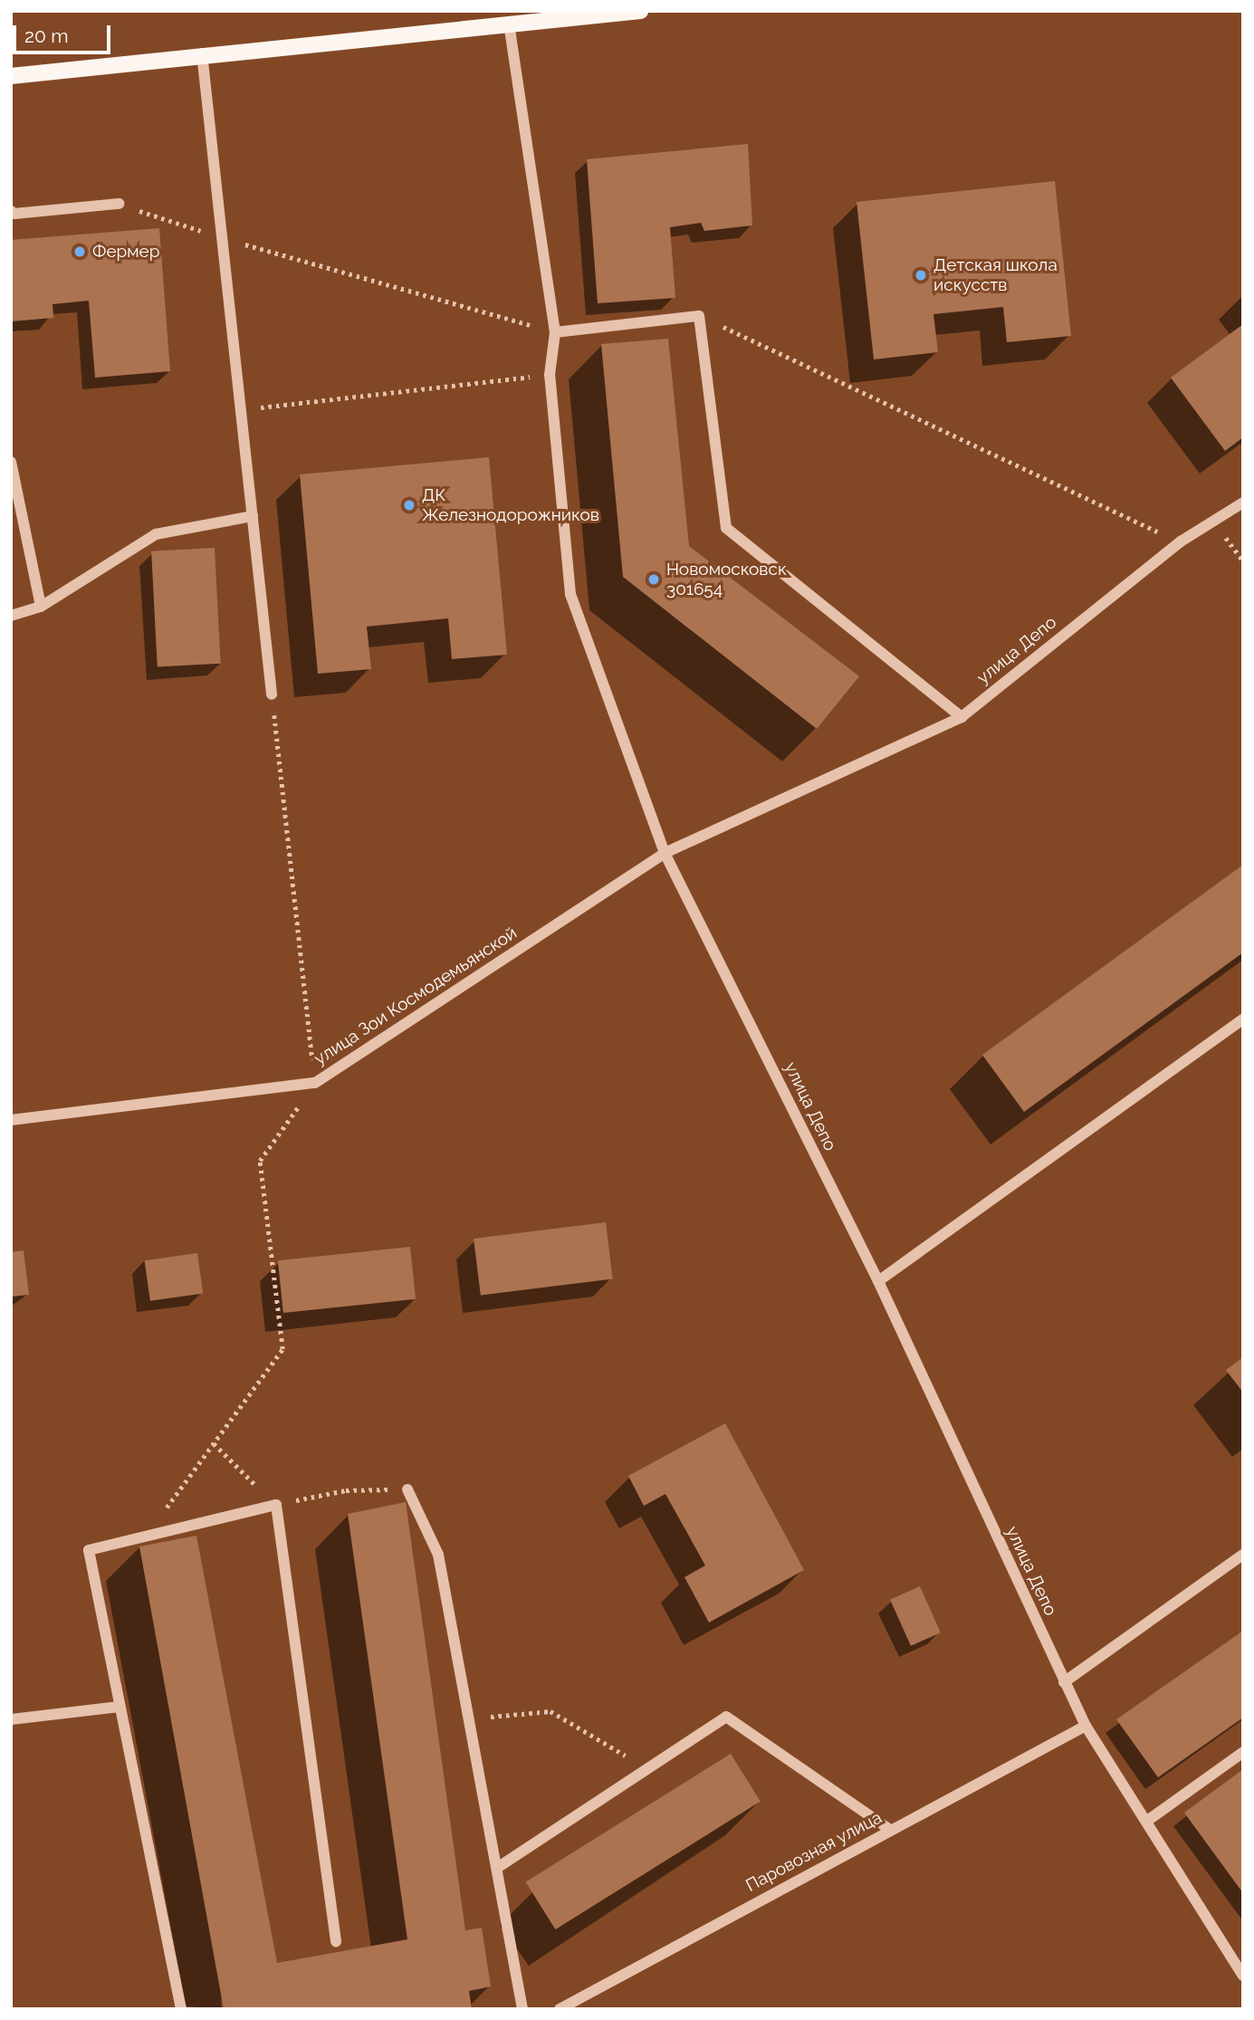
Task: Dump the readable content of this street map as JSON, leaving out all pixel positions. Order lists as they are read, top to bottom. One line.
{"streets":{"street":["улица Депо","улица Зои Космодемьянской","Паровозная улица"]},"crossings":[["улица Депо","улица Зои Космодемьянской"],["улица Депо","Паровозная улица"]],"places":["Фермер","Детская школа искусств","ДК Железнодорожников","Новомосковск 301654"],"scale_bar":"20 m"}
